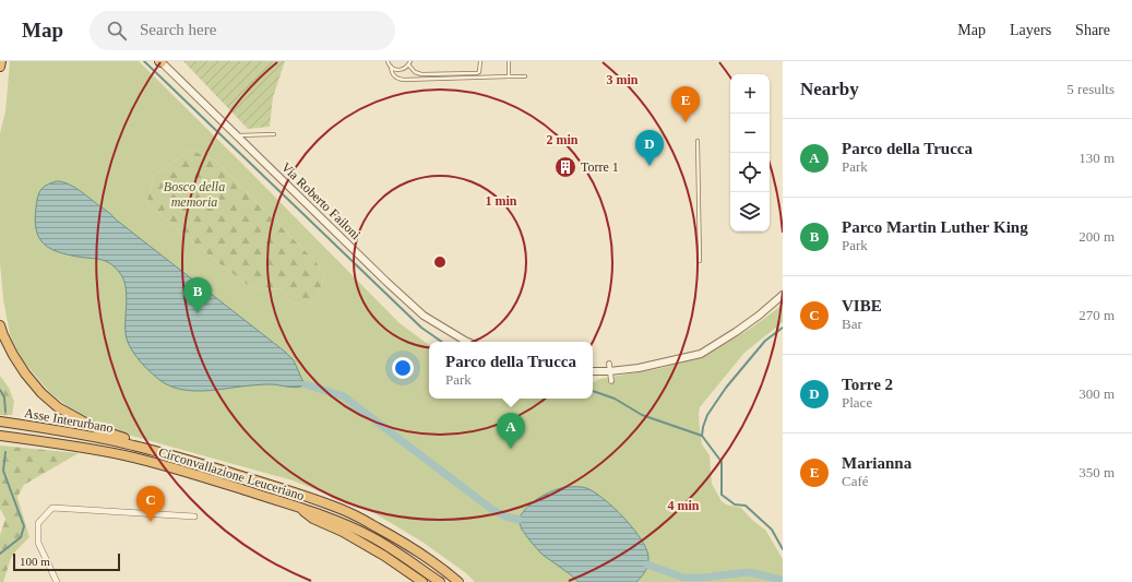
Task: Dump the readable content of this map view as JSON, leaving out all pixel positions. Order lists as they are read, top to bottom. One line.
{"streets":{"highway":["Asse Interurbano","Circonvallazione Leuceriano"],"street":["Via Roberto Failoni"]},"crossings":[["Asse Interurbano","Circonvallazione Leuceriano"]],"parks":["Bosco della memoria"],"places":{"building":["Torre 1"]},"scale_bar":"100 m","page":{"header":"Map","search":"Search here","nav":["Map","Layers","Share"],"heading":["Nearby","5 results"],"map_buttons":["+","−"],"pins":["E","D","B","A","C"],"list":[{"mark":"A","name":"Parco della Trucca","note":"Park","value":"130 m"},{"mark":"B","name":"Parco Martin Luther King","note":"Park","value":"200 m"},{"mark":"C","name":"VIBE","note":"Bar","value":"270 m"},{"mark":"D","name":"Torre 2","note":"Place","value":"300 m"},{"mark":"E","name":"Marianna","note":"Café","value":"350 m"}],"popup":["Parco della Trucca","Park"],"scale":"100 m"},"rings":["3 min","2 min","1 min","4 min"]}
